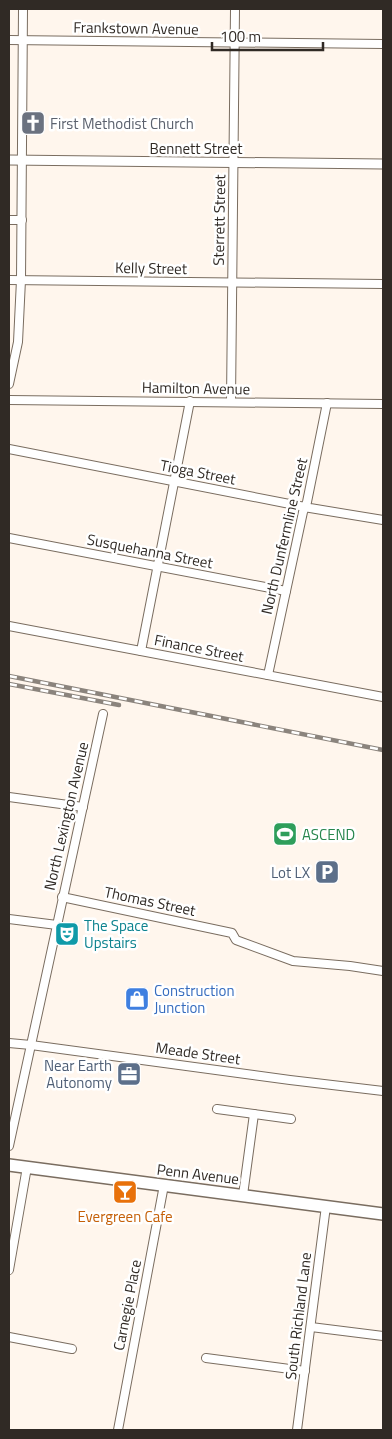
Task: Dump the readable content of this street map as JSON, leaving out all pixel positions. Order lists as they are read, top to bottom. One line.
{"streets":{"highway":["Penn Avenue"],"main road":["Bennett Street"],"street":["Frankstown Avenue","Sterrett Street","Kelly Street","Hamilton Avenue","Tioga Street","North Dunfermline Street","Susquehanna Street","Finance Street","North Lexington Avenue","Thomas Street","Meade Street","Carnegie Place","South Richland Lane"]},"crossings":[["Frankstown Avenue","Sterrett Street"],["Bennett Street","Sterrett Street"],["Sterrett Street","Kelly Street"],["Sterrett Street","Hamilton Avenue"],["Hamilton Avenue","North Dunfermline Street"],["Tioga Street","North Dunfermline Street"],["North Dunfermline Street","Susquehanna Street"],["North Dunfermline Street","Finance Street"],["North Lexington Avenue","Thomas Street"],["North Lexington Avenue","Meade Street"],["Penn Avenue","Carnegie Place"],["Penn Avenue","South Richland Lane"]],"places":{"church":["First Methodist Church"],"sports":["ASCEND"],"parking":["Lot LX"],"theatre":["The Space Upstairs"],"shop":["Construction Junction"],"office":["Near Earth Autonomy"],"bar":["Evergreen Cafe"]},"scale_bar":"100 m"}
